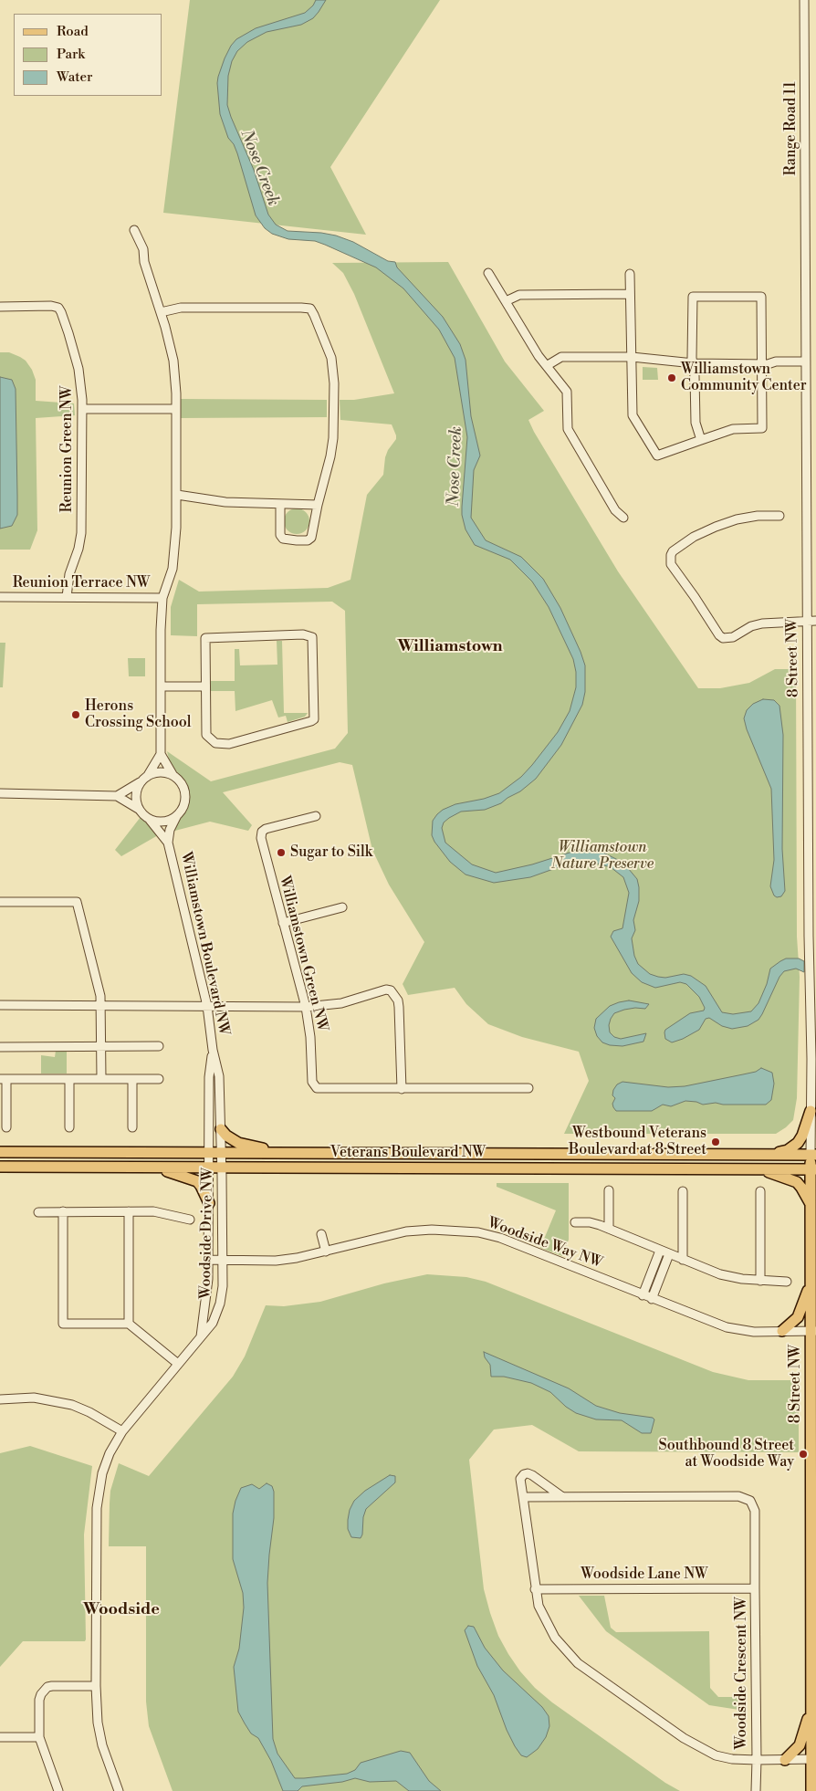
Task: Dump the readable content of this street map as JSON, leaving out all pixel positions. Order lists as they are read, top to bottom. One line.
{"streets":{"main road":["8 Street NW","Veterans Boulevard NW"],"street":["Range Road 11","Reunion Green NW","Reunion Terrace NW","Williamstown Boulevard NW","Williamstown Green NW","Woodside Drive NW","Woodside Way NW","Woodside Lane NW","Woodside Crescent NW"]},"crossings":[["Range Road 11","8 Street NW"],["Reunion Green NW","Reunion Terrace NW"],["8 Street NW","Veterans Boulevard NW"],["8 Street NW","Woodside Way NW"],["Williamstown Boulevard NW","Veterans Boulevard NW"],["Williamstown Boulevard NW","Woodside Drive NW"],["Veterans Boulevard NW","Woodside Drive NW"],["Woodside Drive NW","Woodside Way NW"],["Woodside Lane NW","Woodside Crescent NW"]],"districts":["Williamstown","Woodside"],"water":["Nose Creek"],"parks":["Williamstown Nature Preserve"],"places":["Williamstown Community Center","Herons Crossing School","Sugar to Silk","Westbound Veterans Boulevard at 8 Street","Southbound 8 Street at Woodside Way"],"legend":["Road","Park","Water"]}
